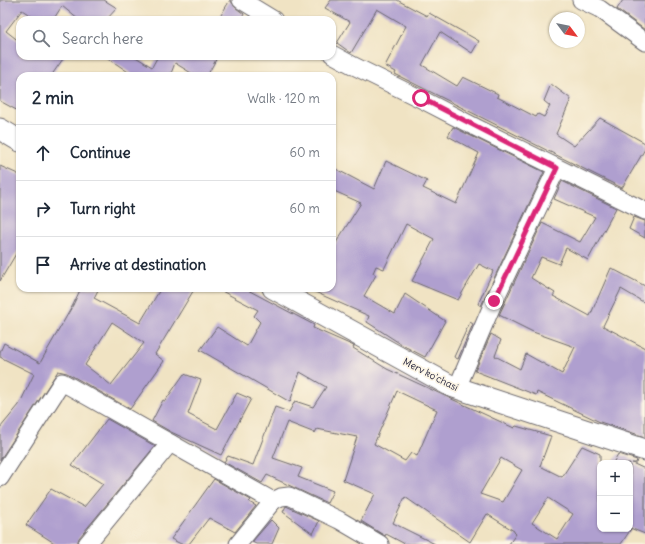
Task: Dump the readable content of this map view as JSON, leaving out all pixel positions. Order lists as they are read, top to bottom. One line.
{"streets":{"street":["Merv ko'chasi"]},"north":"bottom right","page":{"search":"Search here","heading":["2 min","Walk · 120 m"],"list":[["Continue","60 m"],["Turn right","60 m"],"Arrive at destination"],"map_buttons":["+","−"]}}
